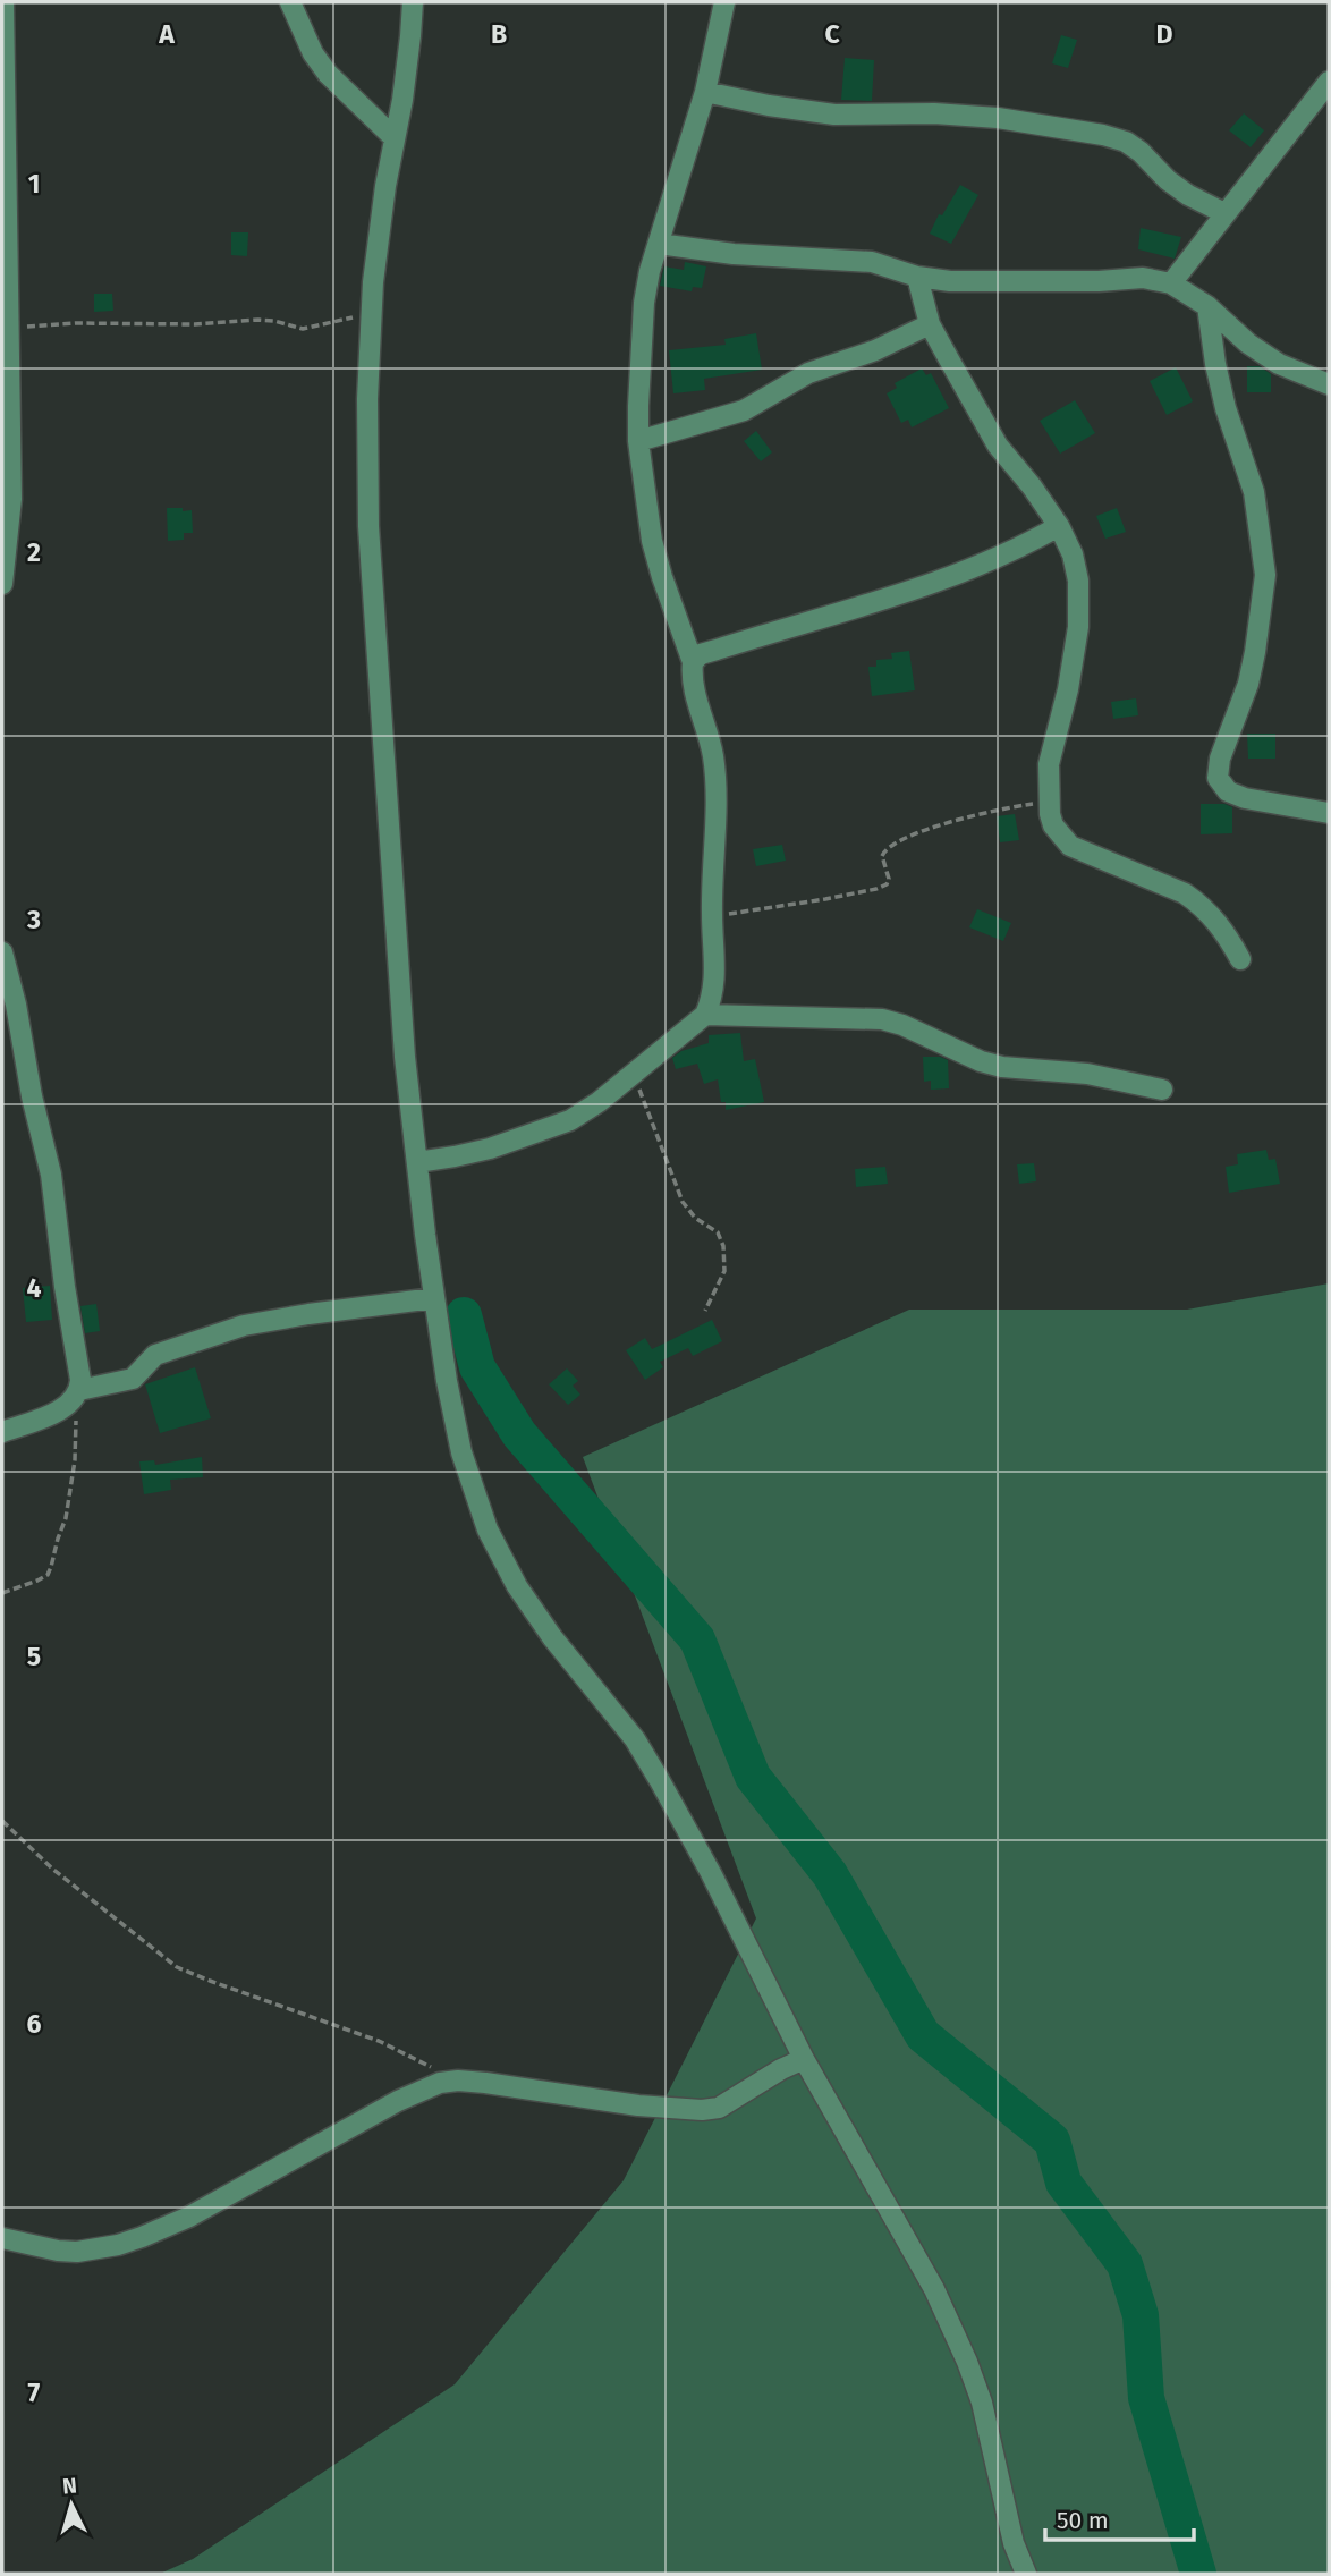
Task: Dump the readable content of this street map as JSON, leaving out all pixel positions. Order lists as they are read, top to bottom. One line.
{"scale_bar":"50 m","north":"top","grid":{"columns":["A","B","C","D"],"rows":["1","2","3","4","5","6","7"]}}
